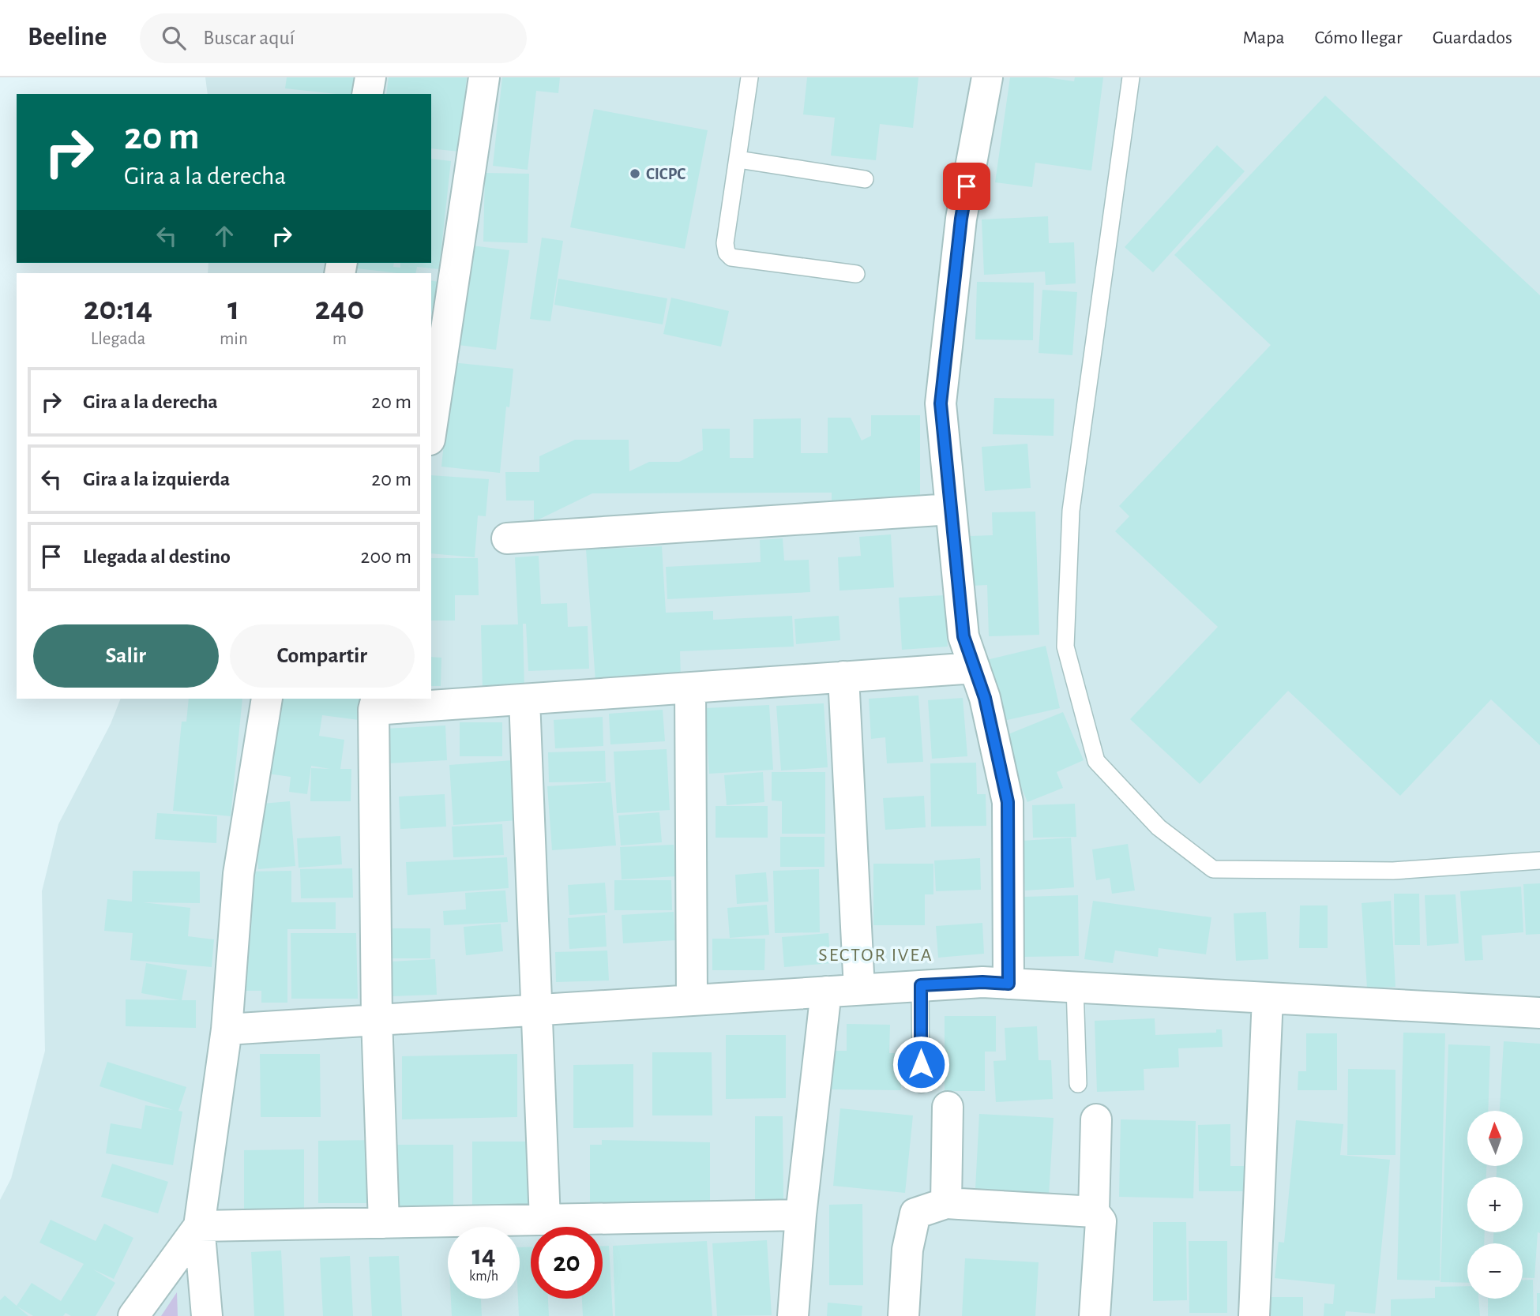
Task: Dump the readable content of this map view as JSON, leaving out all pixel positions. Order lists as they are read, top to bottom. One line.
{"districts":["SECTOR IVEA"],"places":["CICPC"],"north":"top","page":{"header":"Beeline","search":"Buscar aquí","nav":["Mapa","Cómo llegar","Guardados"],"turn":["20 m","Gira a la derecha"],"eta":["20:14","Llegada","1","min","240","m"],"list":[{"name":"Gira a la derecha","value":"20 m"},{"name":"Gira a la izquierda","value":"20 m"},{"name":"Llegada al destino","value":"200 m"}],"buttons":["Salir","Compartir"],"map_buttons":["+","−"],"speed":"14 km/h","limit":"20"}}
